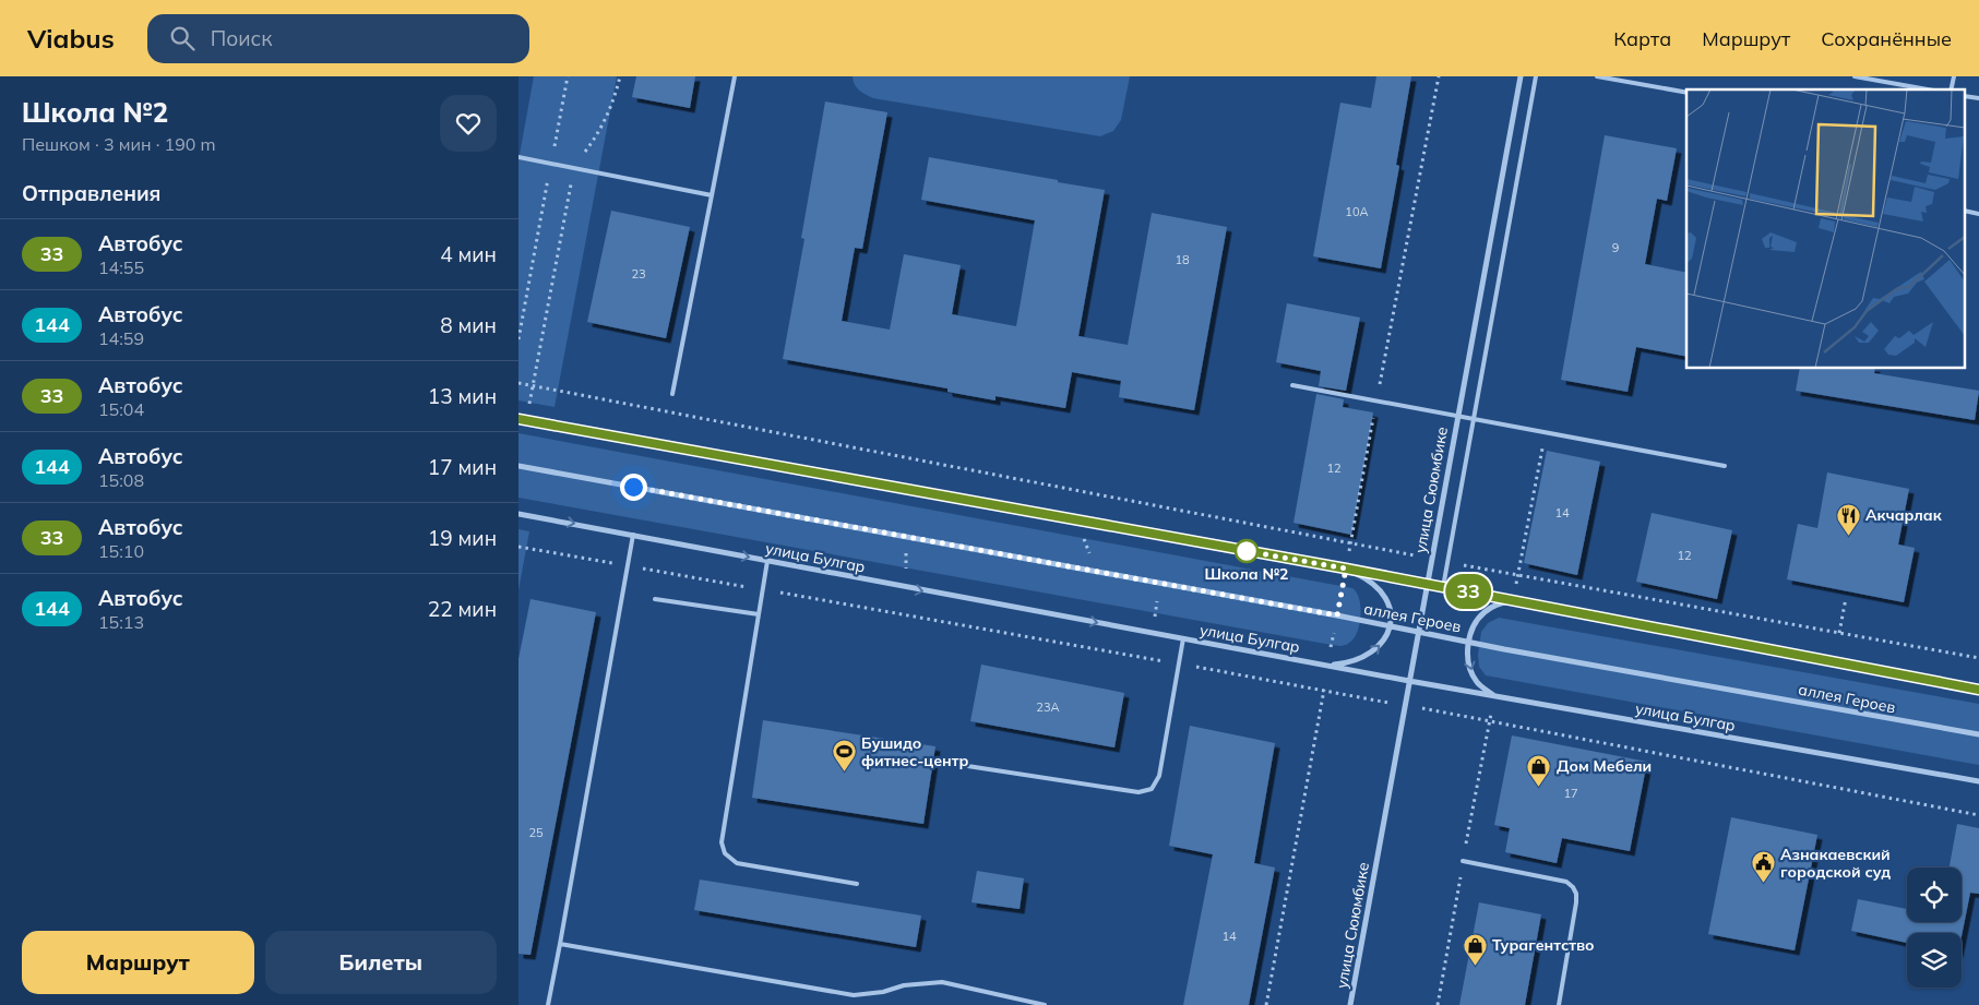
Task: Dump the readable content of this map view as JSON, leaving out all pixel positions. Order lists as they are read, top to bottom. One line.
{"streets":{"street":["улица Сююмбике","улица Булгар","аллея Героев"]},"crossings":[["улица Сююмбике","улица Булгар"],["улица Сююмбике","аллея Героев"]],"one_way":["улица Булгар"],"places":{"restaurant":["Акчарлак"],"other":["Школа №2"],"sports":["Бушидо фитнес-центр"],"shop":["Дом Мебели","Турагентство"],"public building":["Азнакаевский городской суд"]},"lines":["bus line 33"],"house_numbers":["10А","9","18","23","12","14","12","23А","17","25","14"],"page":{"header":"Viabus","search":"Поиск","nav":["Карта","Маршрут","Сохранённые"],"heading":[["Школа №2","Пешком · 3 мин · 190 m"],"Отправления"],"on_map":"33","list":[{"mark":"33","name":"Автобус","note":"14:55","value":"4 мин"},{"mark":"144","name":"Автобус","note":"14:59","value":"8 мин"},{"mark":"33","name":"Автобус","note":"15:04","value":"13 мин"},{"mark":"144","name":"Автобус","note":"15:08","value":"17 мин"},{"mark":"33","name":"Автобус","note":"15:10","value":"19 мин"},{"mark":"144","name":"Автобус","note":"15:13","value":"22 мин"}],"buttons":["Маршрут","Билеты"]}}
